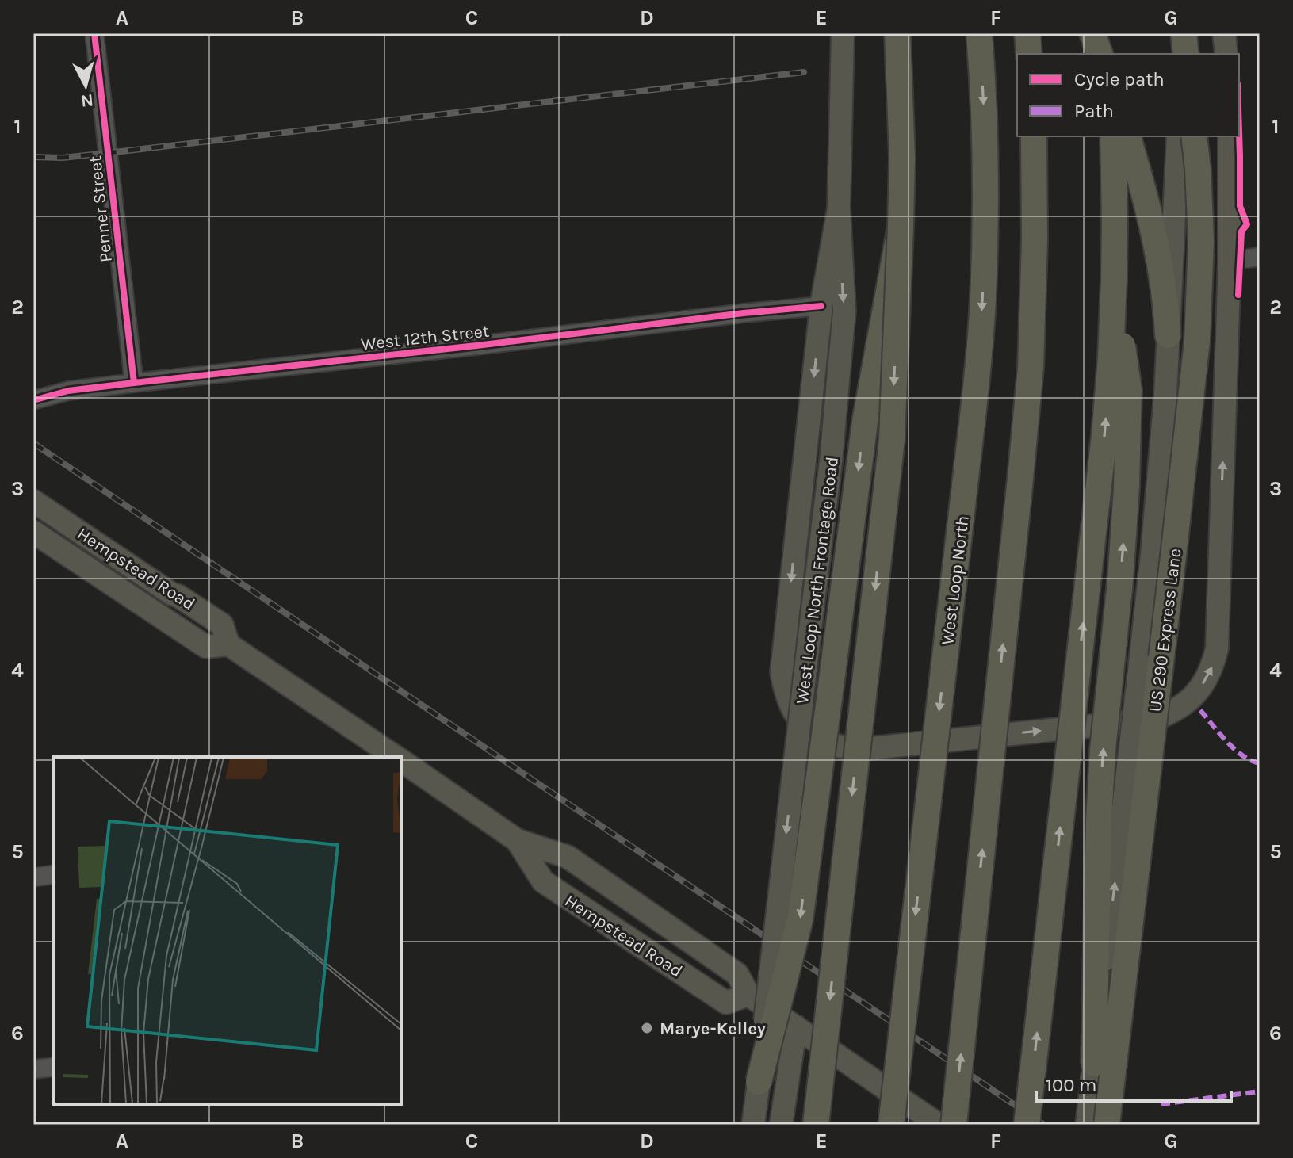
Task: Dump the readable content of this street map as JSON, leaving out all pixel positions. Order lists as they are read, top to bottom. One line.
{"streets":{"highway":["West Loop North","US 290 Express Lane"],"main road":["Hempstead Road","West Loop North Frontage Road"],"street":["Penner Street","West 12th Street"]},"crossings":[["Penner Street","West 12th Street"]],"one_way":["West Loop North Frontage Road"],"places":["Marye-Kelley"],"legend":["Cycle path","Path"],"scale_bar":"100 m","north":"bottom","grid":{"columns":["A","B","C","D","E","F","G"],"rows":["1","2","3","4","5","6"]}}
